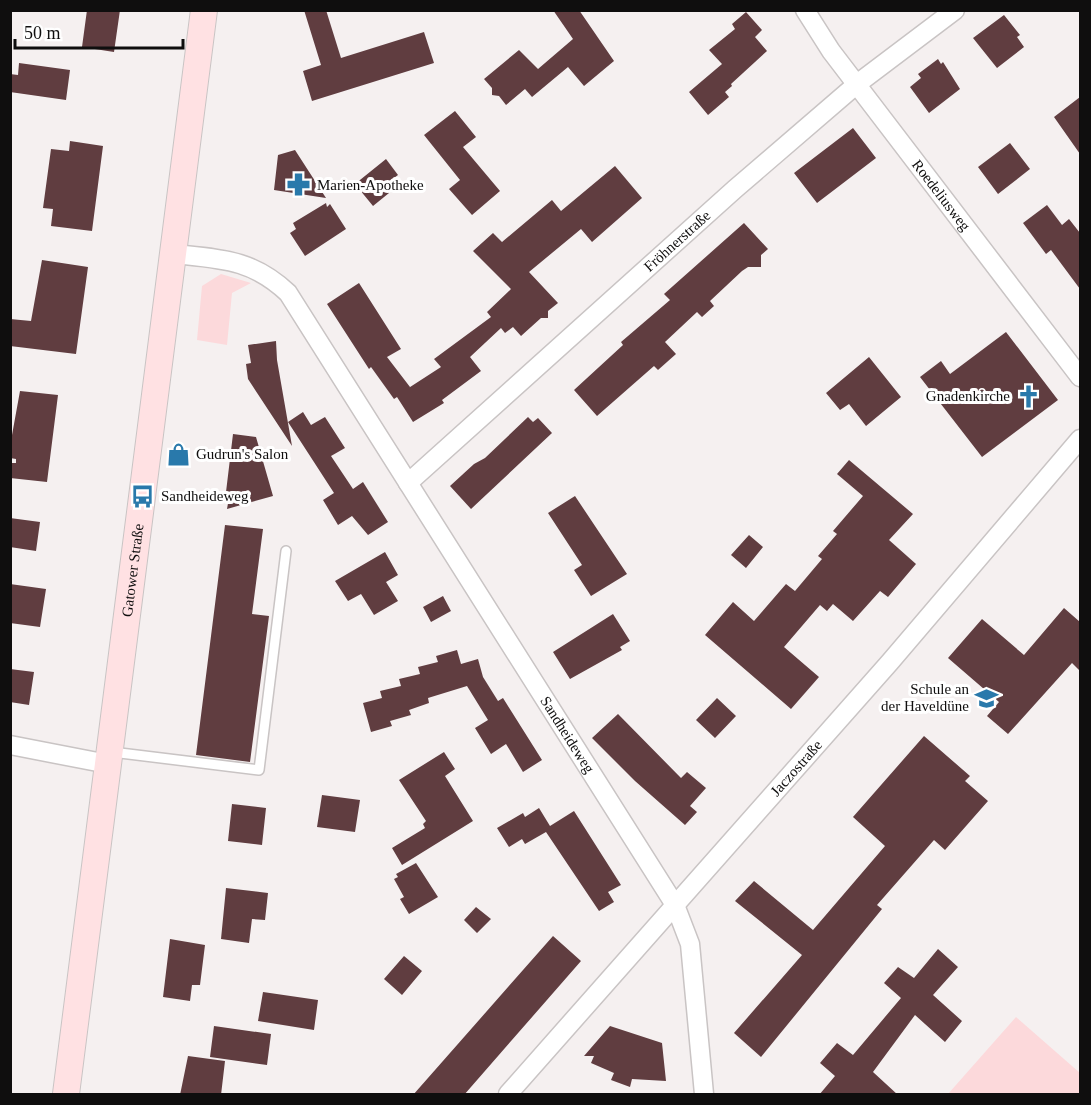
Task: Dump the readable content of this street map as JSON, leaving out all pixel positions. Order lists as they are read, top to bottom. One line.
{"streets":{"main road":["Gatower Straße"],"street":["Roedeliusweg","Fröhnerstraße","Sandheideweg","Jaczostraße"]},"crossings":[["Roedeliusweg","Fröhnerstraße"],["Fröhnerstraße","Sandheideweg"],["Gatower Straße","Sandheideweg"],["Sandheideweg","Jaczostraße"]],"places":{"pharmacy":["Marien-Apotheke"],"church":["Gnadenkirche"],"shop":["Gudrun's Salon"],"bus stop":["Sandheideweg"],"school or university":["Schule an der Haveldüne"]},"scale_bar":"50 m"}
